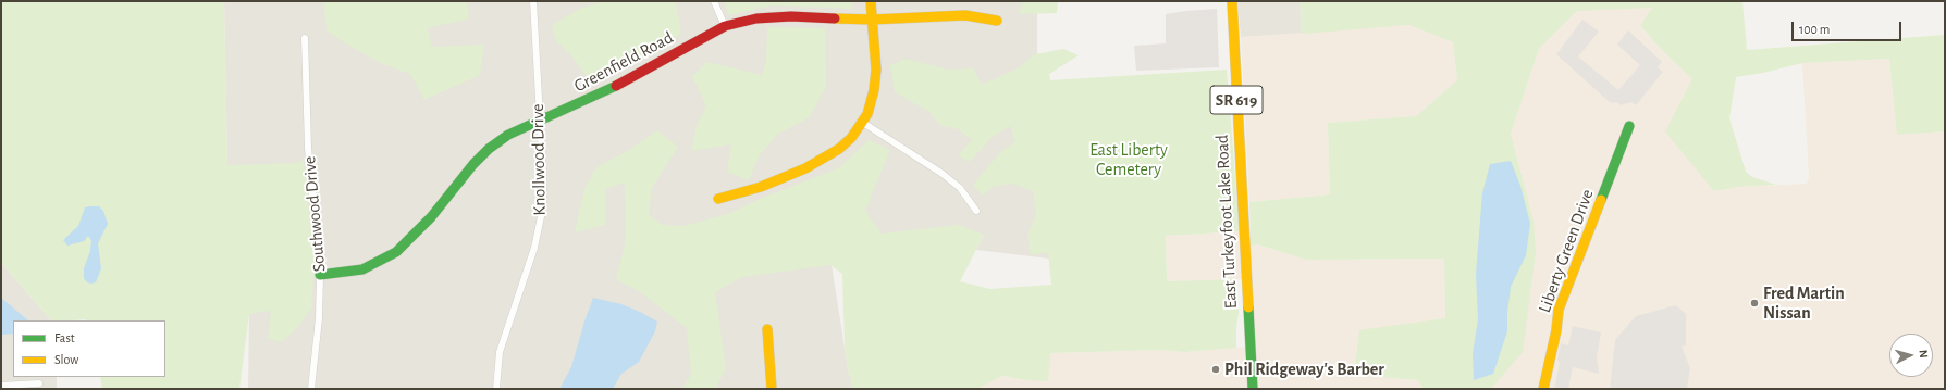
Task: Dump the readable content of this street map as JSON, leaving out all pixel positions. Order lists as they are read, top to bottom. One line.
{"streets":{"street":["Greenfield Road","SR 619","Knollwood Drive","Southwood Drive","East Turkeyfoot Lake Road","Liberty Green Drive"]},"crossings":[["Greenfield Road","Knollwood Drive"],["Greenfield Road","Southwood Drive"]],"parks":["East Liberty Cemetery"],"places":["Fred Martin Nissan","Phil Ridgeway's Barber"],"legend":["Fast","Slow"],"scale_bar":"100 m","north":"right"}
